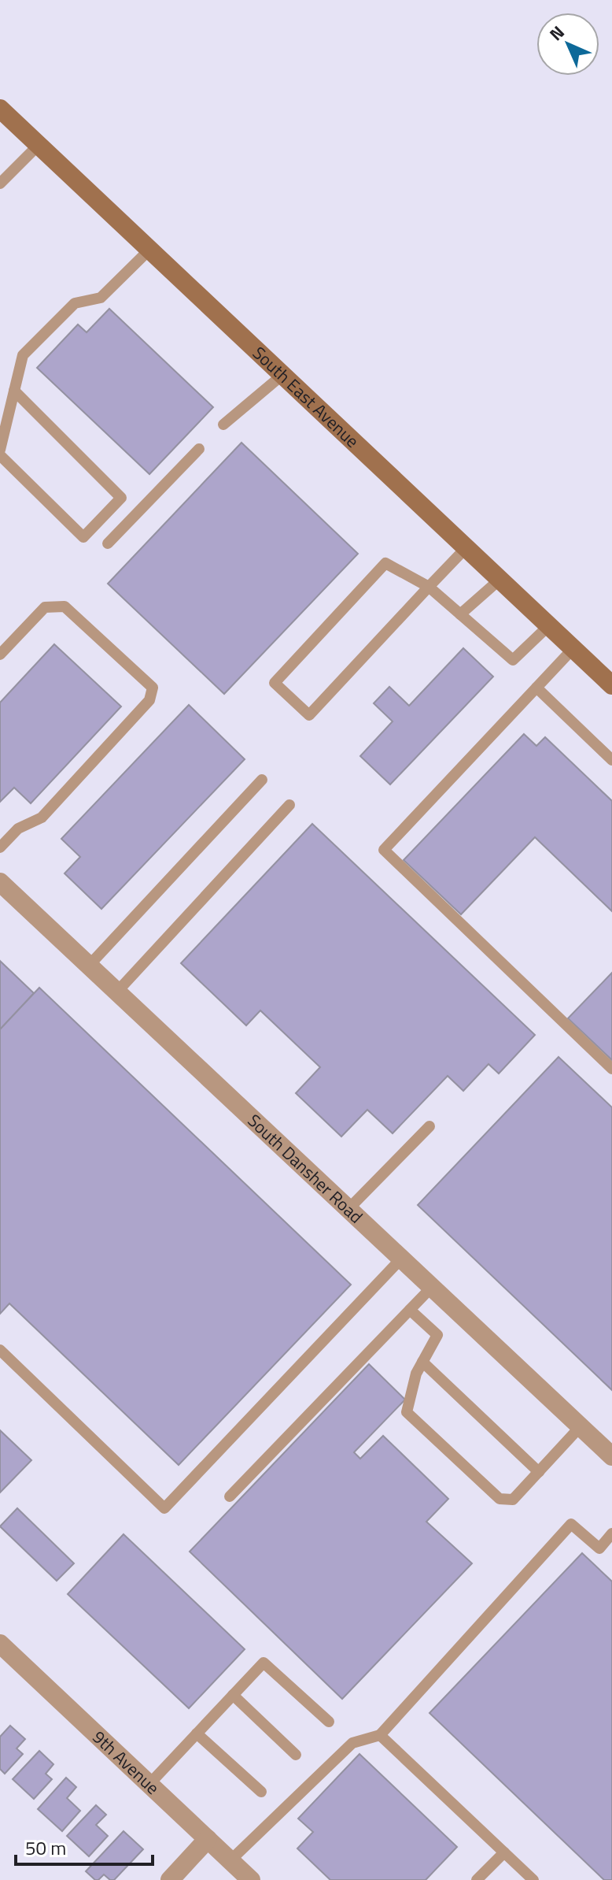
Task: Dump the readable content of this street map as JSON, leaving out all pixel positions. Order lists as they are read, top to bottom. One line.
{"streets":{"main road":["South East Avenue"],"street":["South Dansher Road","9th Avenue"]},"scale_bar":"50 m","north":"top left"}
